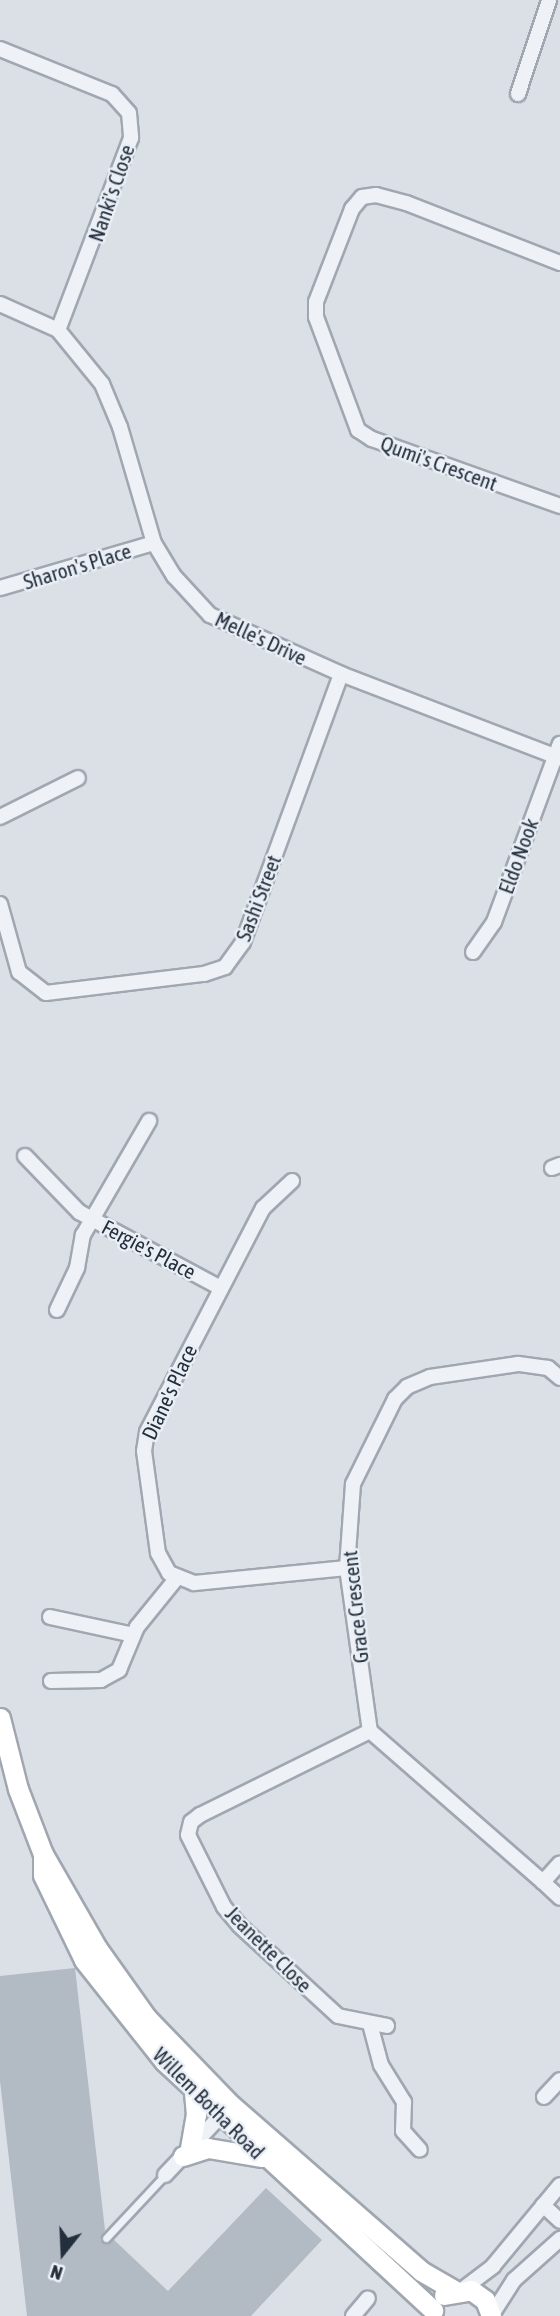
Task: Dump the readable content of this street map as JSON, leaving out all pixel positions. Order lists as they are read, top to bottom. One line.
{"streets":{"street":["Nanki's Close","Qumi's Crescent","Sharon's Place","Melle's Drive","Eldo Nook","Sashi Street","Fergie's Place","Diane's Place","Grace Crescent","Jeanette Close","Willem Botha Road"]},"crossings":[["Nanki's Close","Melle's Drive"],["Sharon's Place","Melle's Drive"],["Melle's Drive","Eldo Nook"],["Melle's Drive","Sashi Street"],["Fergie's Place","Diane's Place"],["Grace Crescent","Jeanette Close"]],"north":"bottom"}
